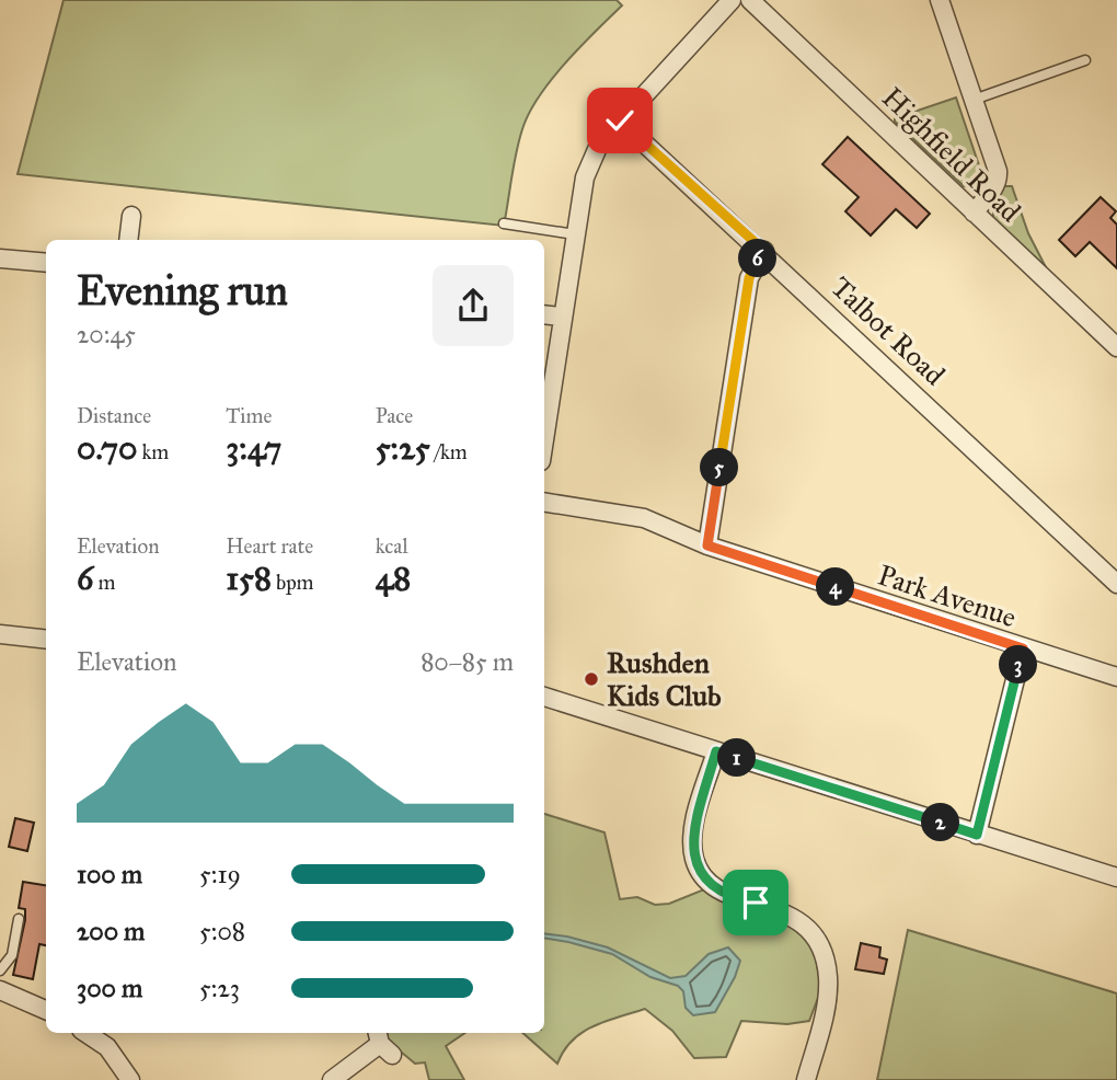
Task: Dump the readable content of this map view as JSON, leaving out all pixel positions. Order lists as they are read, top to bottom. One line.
{"streets":{"street":["Highfield Road","Talbot Road","Park Avenue"]},"places":["Rushden Kids Club"],"page":{"pins":["6","5","4","3","1","2"],"heading":["Evening run","20:45"],"stats":[["Distance","0.70 km"],["Time","3:47"],["Pace","5:25 /km"],["Elevation","6 m"],["Heart rate","158 bpm"],["kcal","48"]],"chart":["Elevation","80–85 m"],"list":[{"name":"100 m","note":"5:19"},{"name":"200 m","note":"5:08"},{"name":"300 m","note":"5:23"}]}}
